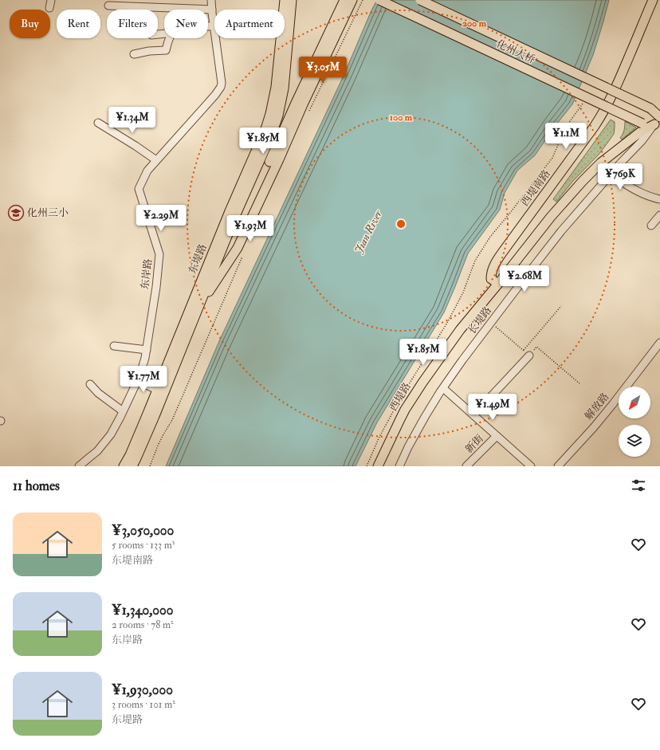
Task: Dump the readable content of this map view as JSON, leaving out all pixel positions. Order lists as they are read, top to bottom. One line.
{"streets":{"main road":["化州大桥","西堤南路","东堤路","西堤路"],"street":["东岸路","长堤路","解放路","新街"]},"crossings":[["化州大桥","长堤路"],["化州大桥","西堤路"],["西堤南路","西堤路"],["长堤路","西堤路"]],"water":["Jian River"],"places":{"school or university":["化州三小"]},"north":"bottom left","page":{"chip":["Buy","Rent","Filters","New","Apartment"],"price":["¥3.05M","¥1.34M","¥1.1M","¥1.85M","¥769K","¥2.29M","¥1.93M","¥2.68M","¥1.85M","¥1.77M","¥1.49M"],"heading":"11 homes","list":[{"name":"¥3,050,000","note":"5 rooms · 133 m² · 东堤南路"},{"name":"¥1,340,000","note":"2 rooms · 78 m² · 东岸路"},{"name":"¥1,930,000","note":"3 rooms · 101 m² · 东堤路"}]},"rings":["200 m","100 m"]}
